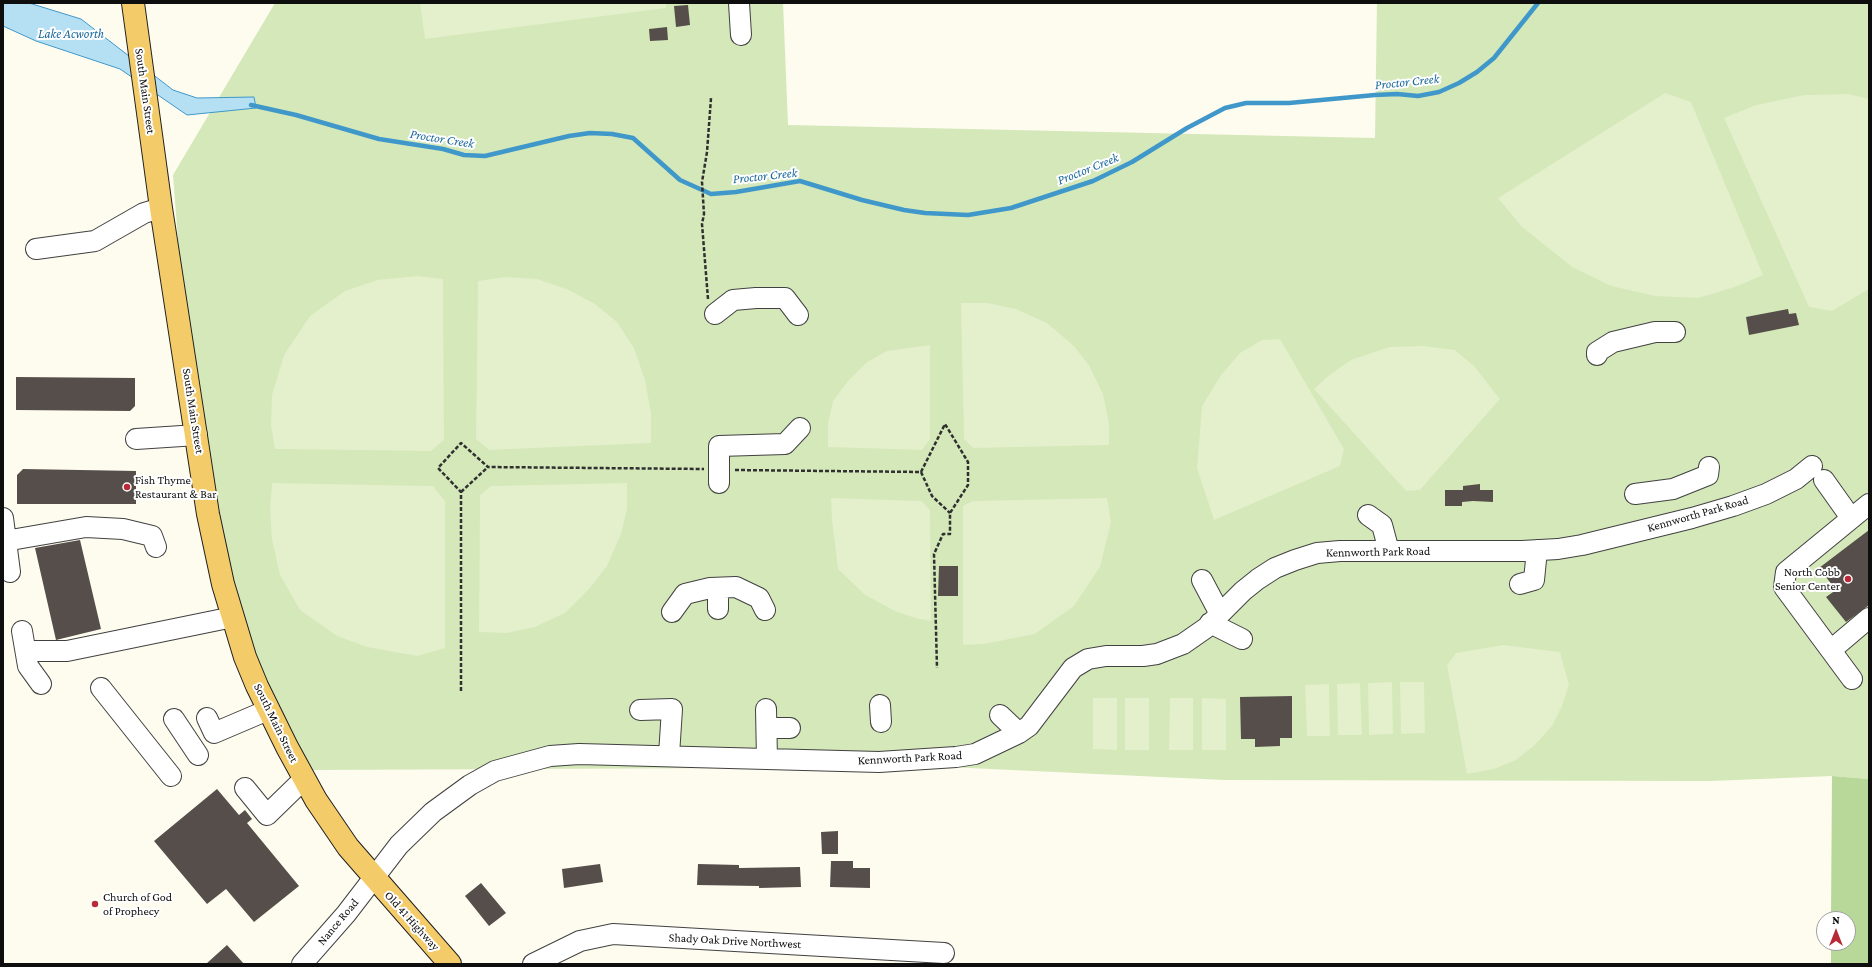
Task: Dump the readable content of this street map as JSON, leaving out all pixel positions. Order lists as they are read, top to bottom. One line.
{"streets":{"main road":["South Main Street","Old 41 Highway"],"street":["Kennworth Park Road","Nance Road","Shady Oak Drive Northwest"]},"crossings":[["South Main Street","Kennworth Park Road"],["South Main Street","Old 41 Highway"],["South Main Street","Nance Road"],["Kennworth Park Road","Old 41 Highway"],["Kennworth Park Road","Nance Road"],["Old 41 Highway","Nance Road"]],"water":["Lake Acworth","Proctor Creek"],"places":["Fish Thyme Restaurant & Bar","North Cobb Senior Center","Church of God of Prophecy"],"north":"top"}
